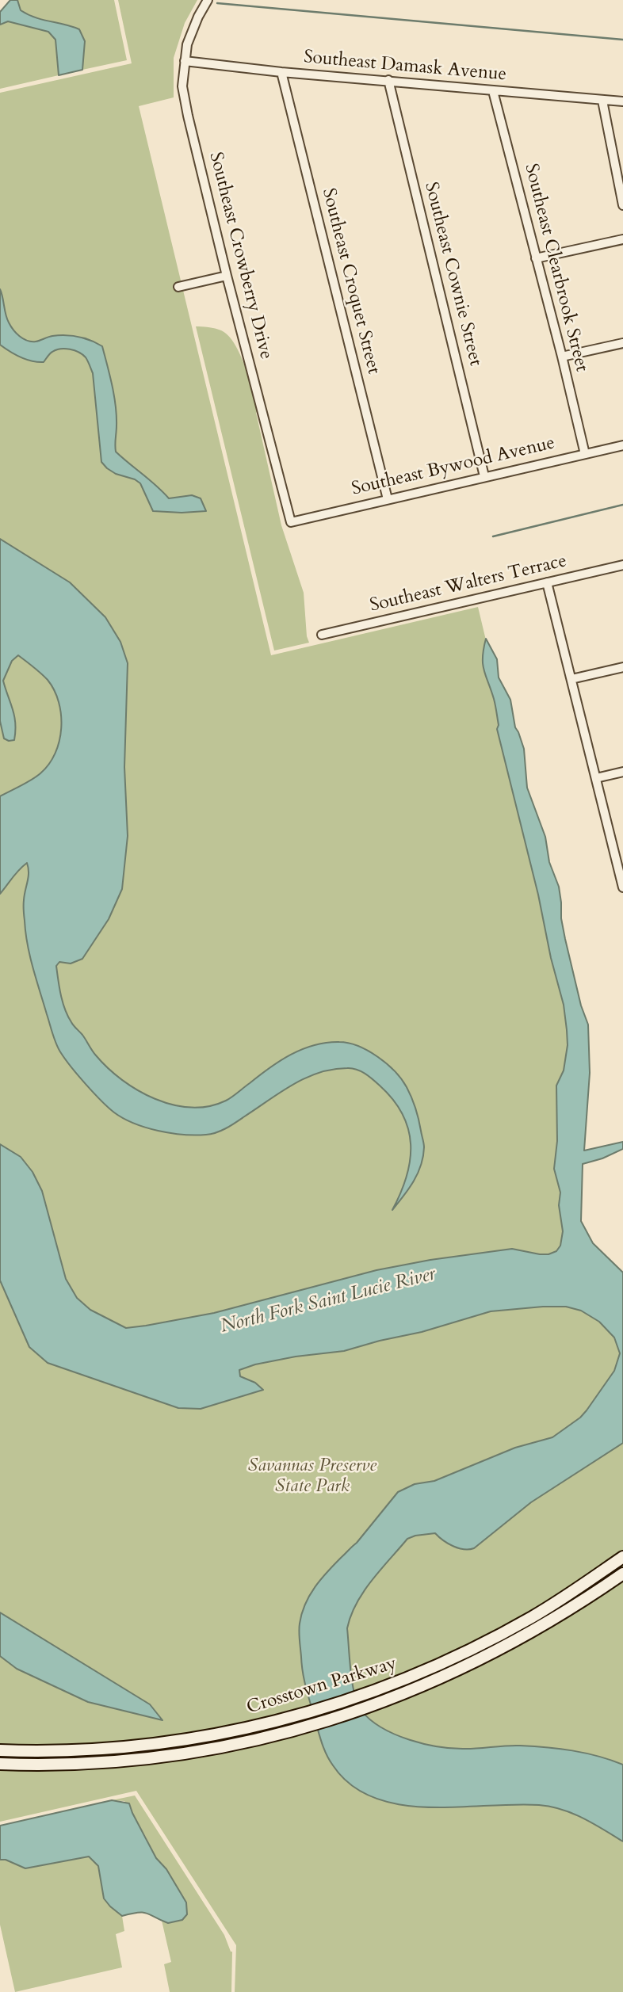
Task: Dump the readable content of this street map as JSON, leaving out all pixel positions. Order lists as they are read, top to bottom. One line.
{"streets":{"main road":["Crosstown Parkway"],"street":["Southeast Damask Avenue","Southeast Crowberry Drive","Southeast Clearbrook Street","Southeast Cownie Street","Southeast Croquet Street","Southeast Bywood Avenue","Southeast Walters Terrace"]},"crossings":[["Southeast Damask Avenue","Southeast Crowberry Drive"],["Southeast Damask Avenue","Southeast Clearbrook Street"],["Southeast Damask Avenue","Southeast Cownie Street"],["Southeast Damask Avenue","Southeast Croquet Street"],["Southeast Crowberry Drive","Southeast Bywood Avenue"],["Southeast Clearbrook Street","Southeast Bywood Avenue"],["Southeast Cownie Street","Southeast Bywood Avenue"],["Southeast Croquet Street","Southeast Bywood Avenue"]],"water":["North Fork Saint Lucie River"],"parks":["Savannas Preserve State Park"]}
